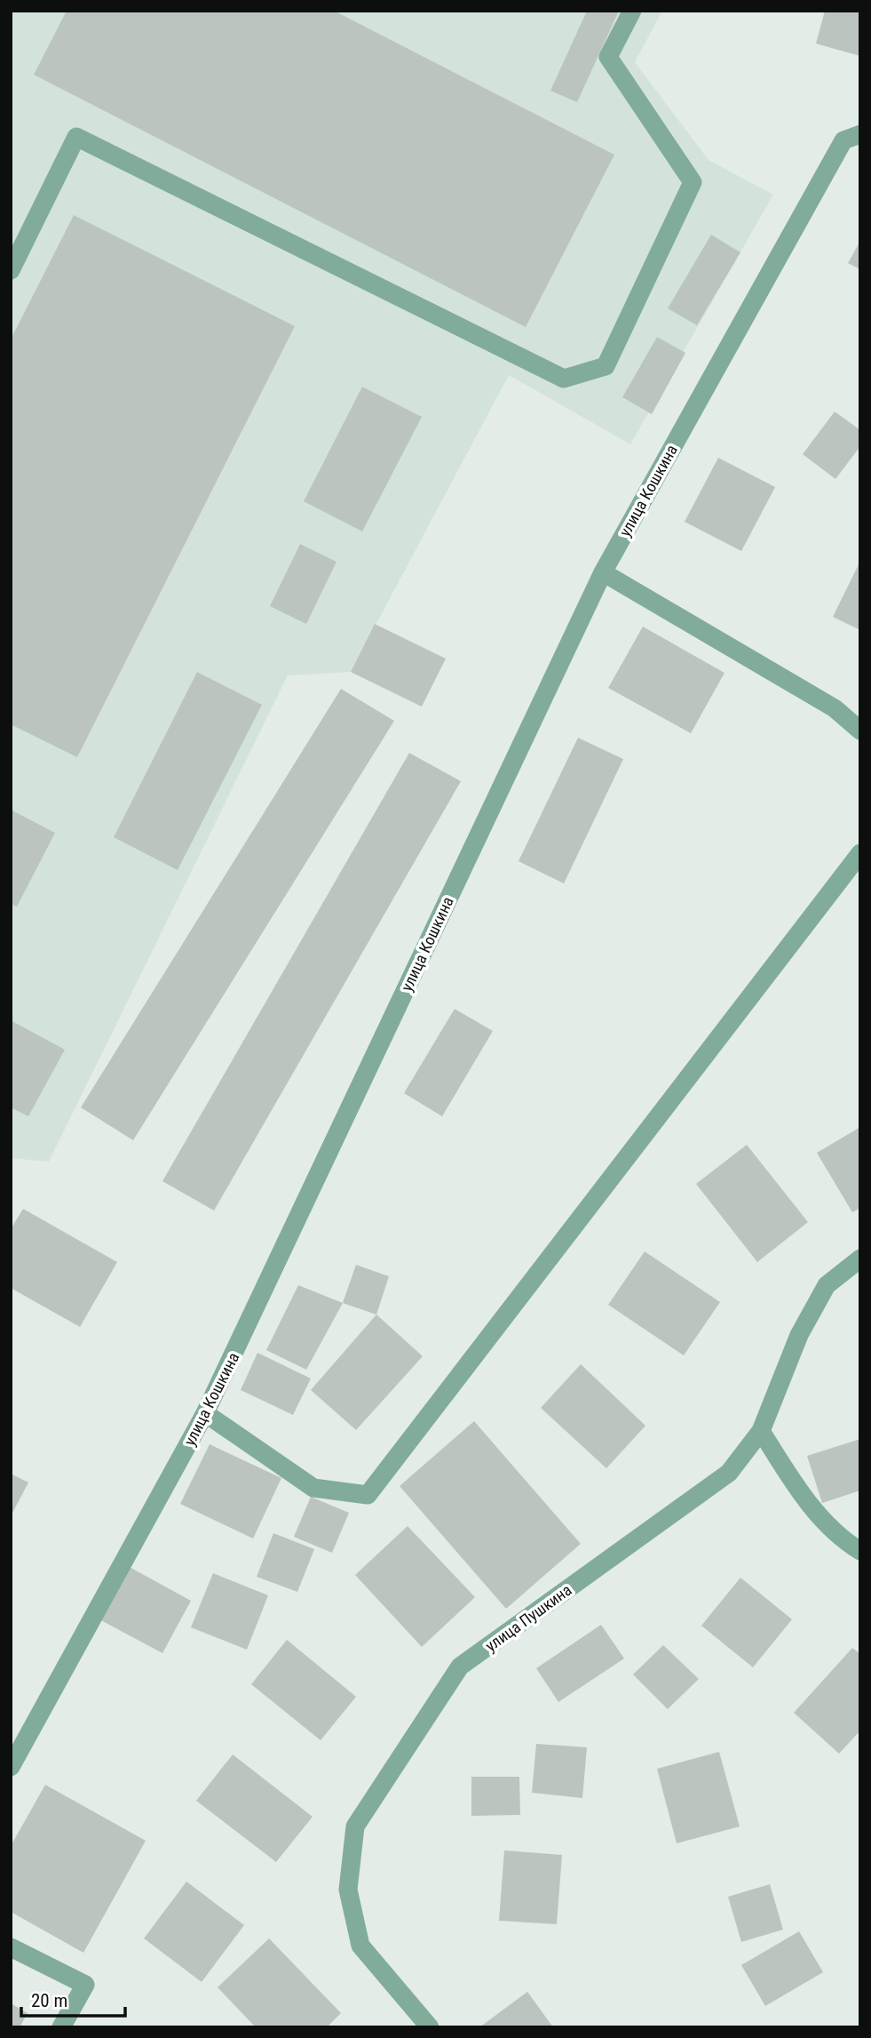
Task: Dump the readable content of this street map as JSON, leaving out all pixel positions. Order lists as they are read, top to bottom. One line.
{"streets":{"street":["улица Кошкина","улица Пушкина"]},"scale_bar":"20 m"}
